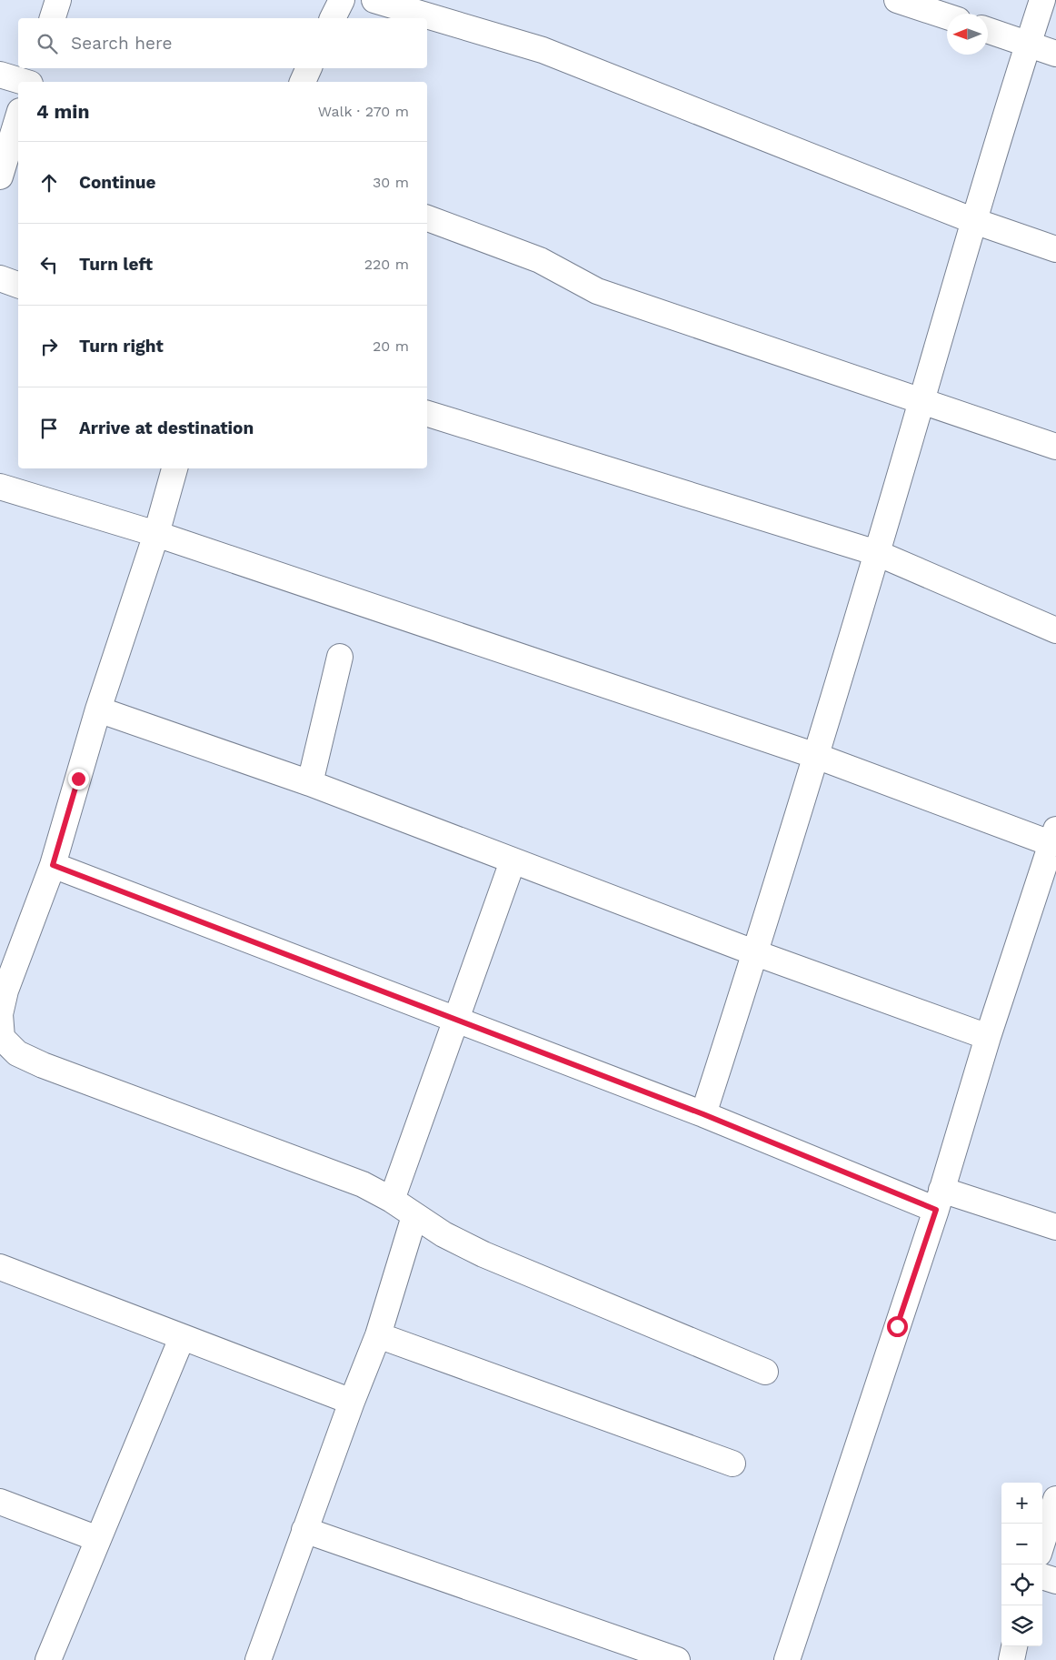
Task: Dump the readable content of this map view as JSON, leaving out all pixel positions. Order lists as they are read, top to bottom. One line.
{"north":"left","page":{"search":"Search here","heading":["4 min","Walk · 270 m"],"list":[["Continue","30 m"],["Turn left","220 m"],["Turn right","20 m"],"Arrive at destination"],"map_buttons":["+","−"]}}
